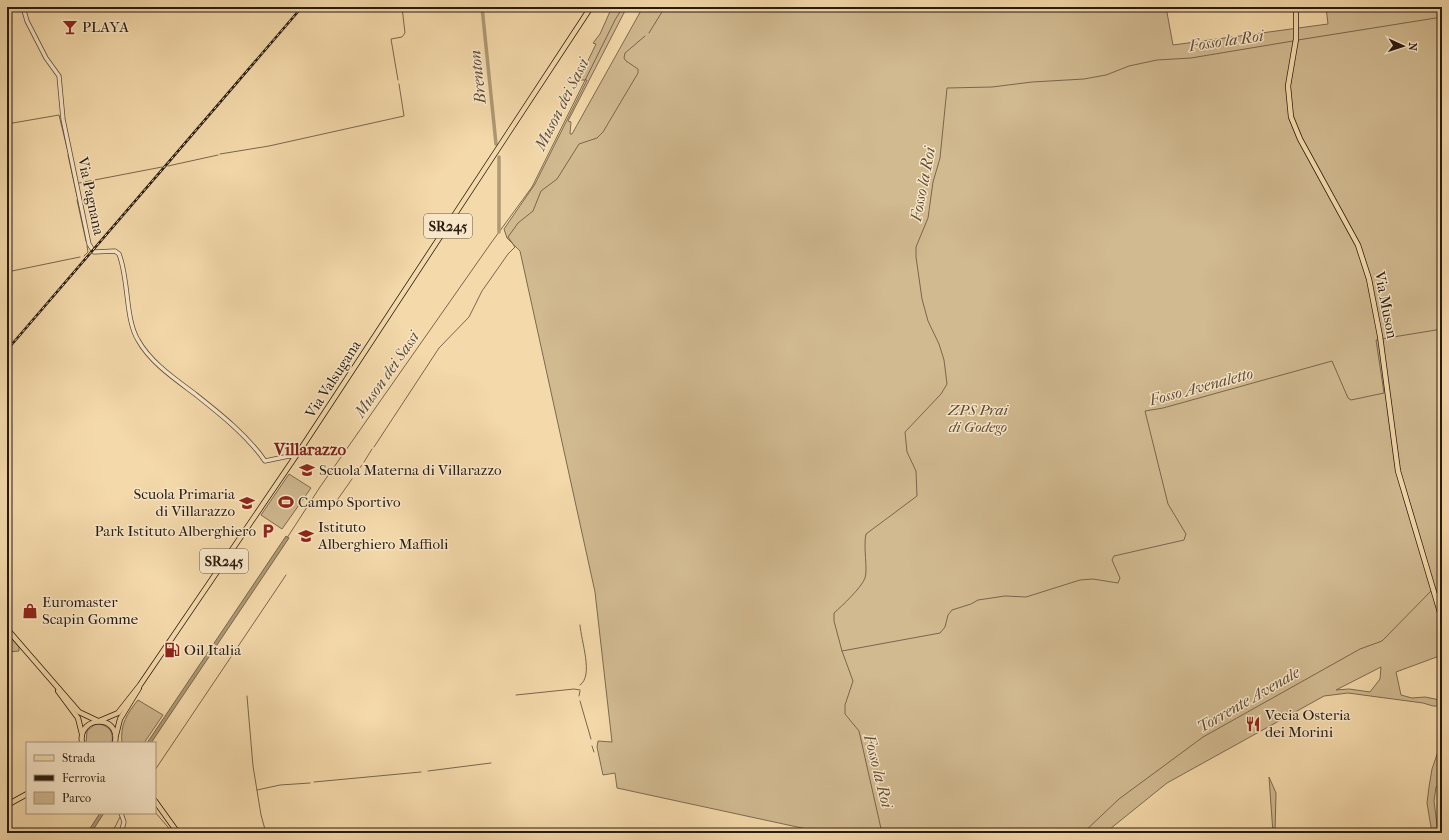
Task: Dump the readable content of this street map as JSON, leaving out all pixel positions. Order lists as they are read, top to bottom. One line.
{"streets":{"main road":["SR245","Via Muson","Via Valsugana"],"street":["Via Pagnana"]},"crossings":[["Via Pagnana","Via Valsugana"]],"districts":["Villarazzo"],"water":["Fosso la Roi","Brenton","Muson dei Sassi","Fosso Avenaletto","Torrente Avenale"],"parks":["ZPS Prai di Godego"],"places":{"bar":["PLAYA"],"school or university":["Scuola Materna di Villarazzo","Scuola Primaria di Villarazzo","Istituto Alberghiero Maffioli"],"sports":["Campo Sportivo"],"parking":["Park Istituto Alberghiero"],"shop":["Euromaster Scapin Gomme"],"fuel station":["Oil Italia"],"restaurant":["Vecia Osteria dei Morini"]},"legend":["Strada","Ferrovia","Parco"],"north":"right"}
